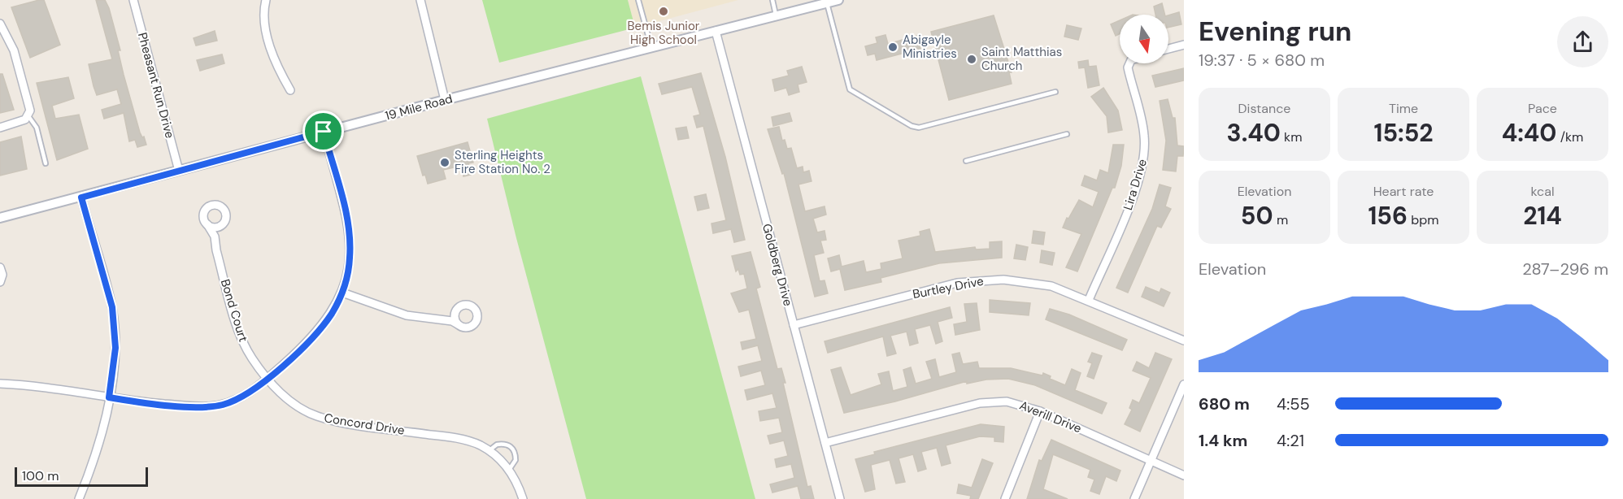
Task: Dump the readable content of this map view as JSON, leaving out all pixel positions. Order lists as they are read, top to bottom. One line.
{"streets":{"street":["Pheasant Run Drive","19 Mile Road","Lira Drive","Goldberg Drive","Burtley Drive","Bond Court","Averill Drive","Concord Drive"]},"crossings":[["Pheasant Run Drive","19 Mile Road"],["19 Mile Road","Goldberg Drive"],["Lira Drive","Burtley Drive"],["Goldberg Drive","Burtley Drive"],["Goldberg Drive","Averill Drive"],["Bond Court","Concord Drive"]],"places":["Bemis Junior High School","Abigayle Ministries","Saint Matthias Church","Sterling Heights Fire Station No. 2"],"scale_bar":"100 m","north":"bottom","page":{"heading":["Evening run","19:37 · 5 × 680 m"],"stats":[["Distance","3.40 km"],["Time","15:52"],["Pace","4:40 /km"],["Elevation","50 m"],["Heart rate","156 bpm"],["kcal","214"]],"chart":["Elevation","287–296 m"],"list":[{"name":"680 m","note":"4:55"},{"name":"1.4 km","note":"4:21"}],"scale":"100 m"}}
